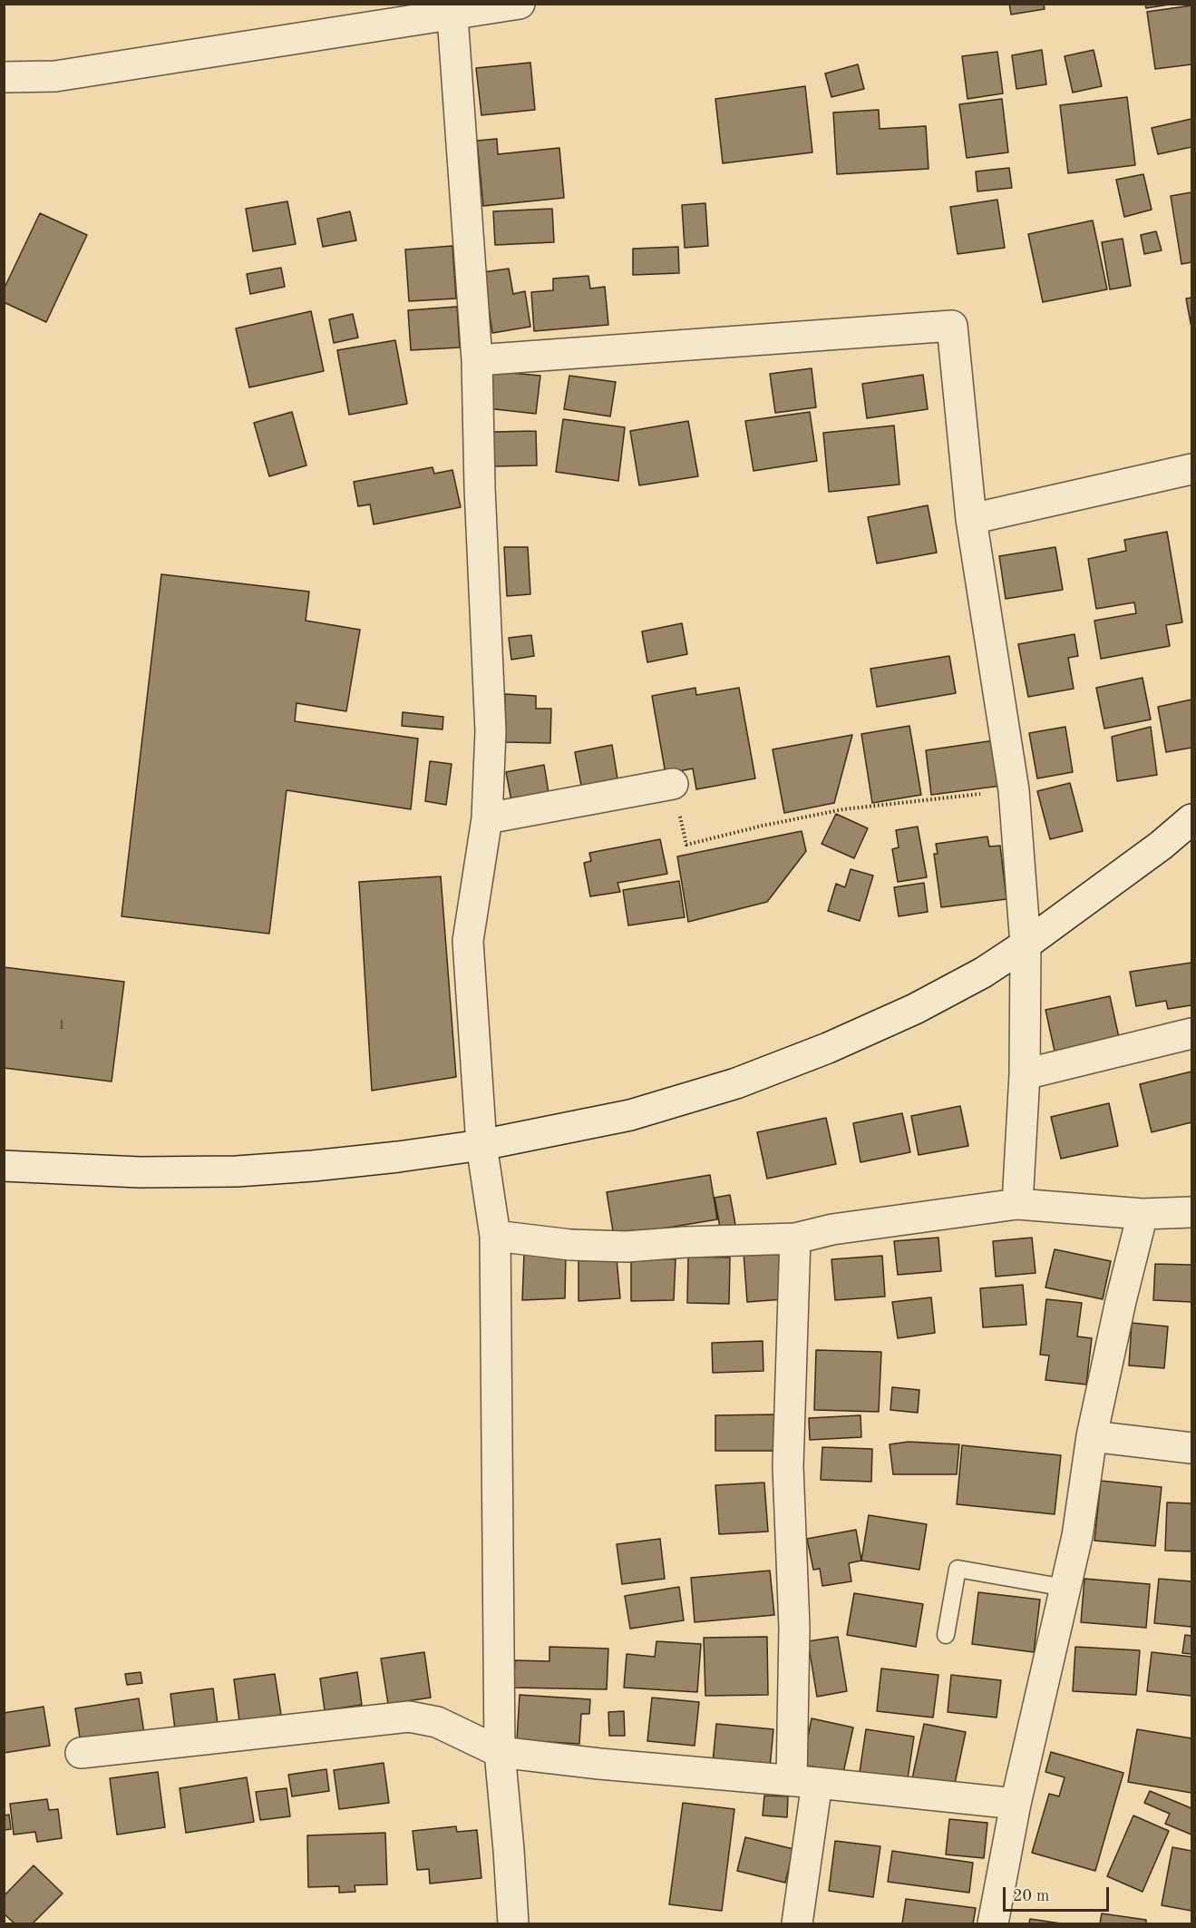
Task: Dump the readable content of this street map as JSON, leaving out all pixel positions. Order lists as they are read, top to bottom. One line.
{"house_numbers":["1"],"scale_bar":"20 m"}
